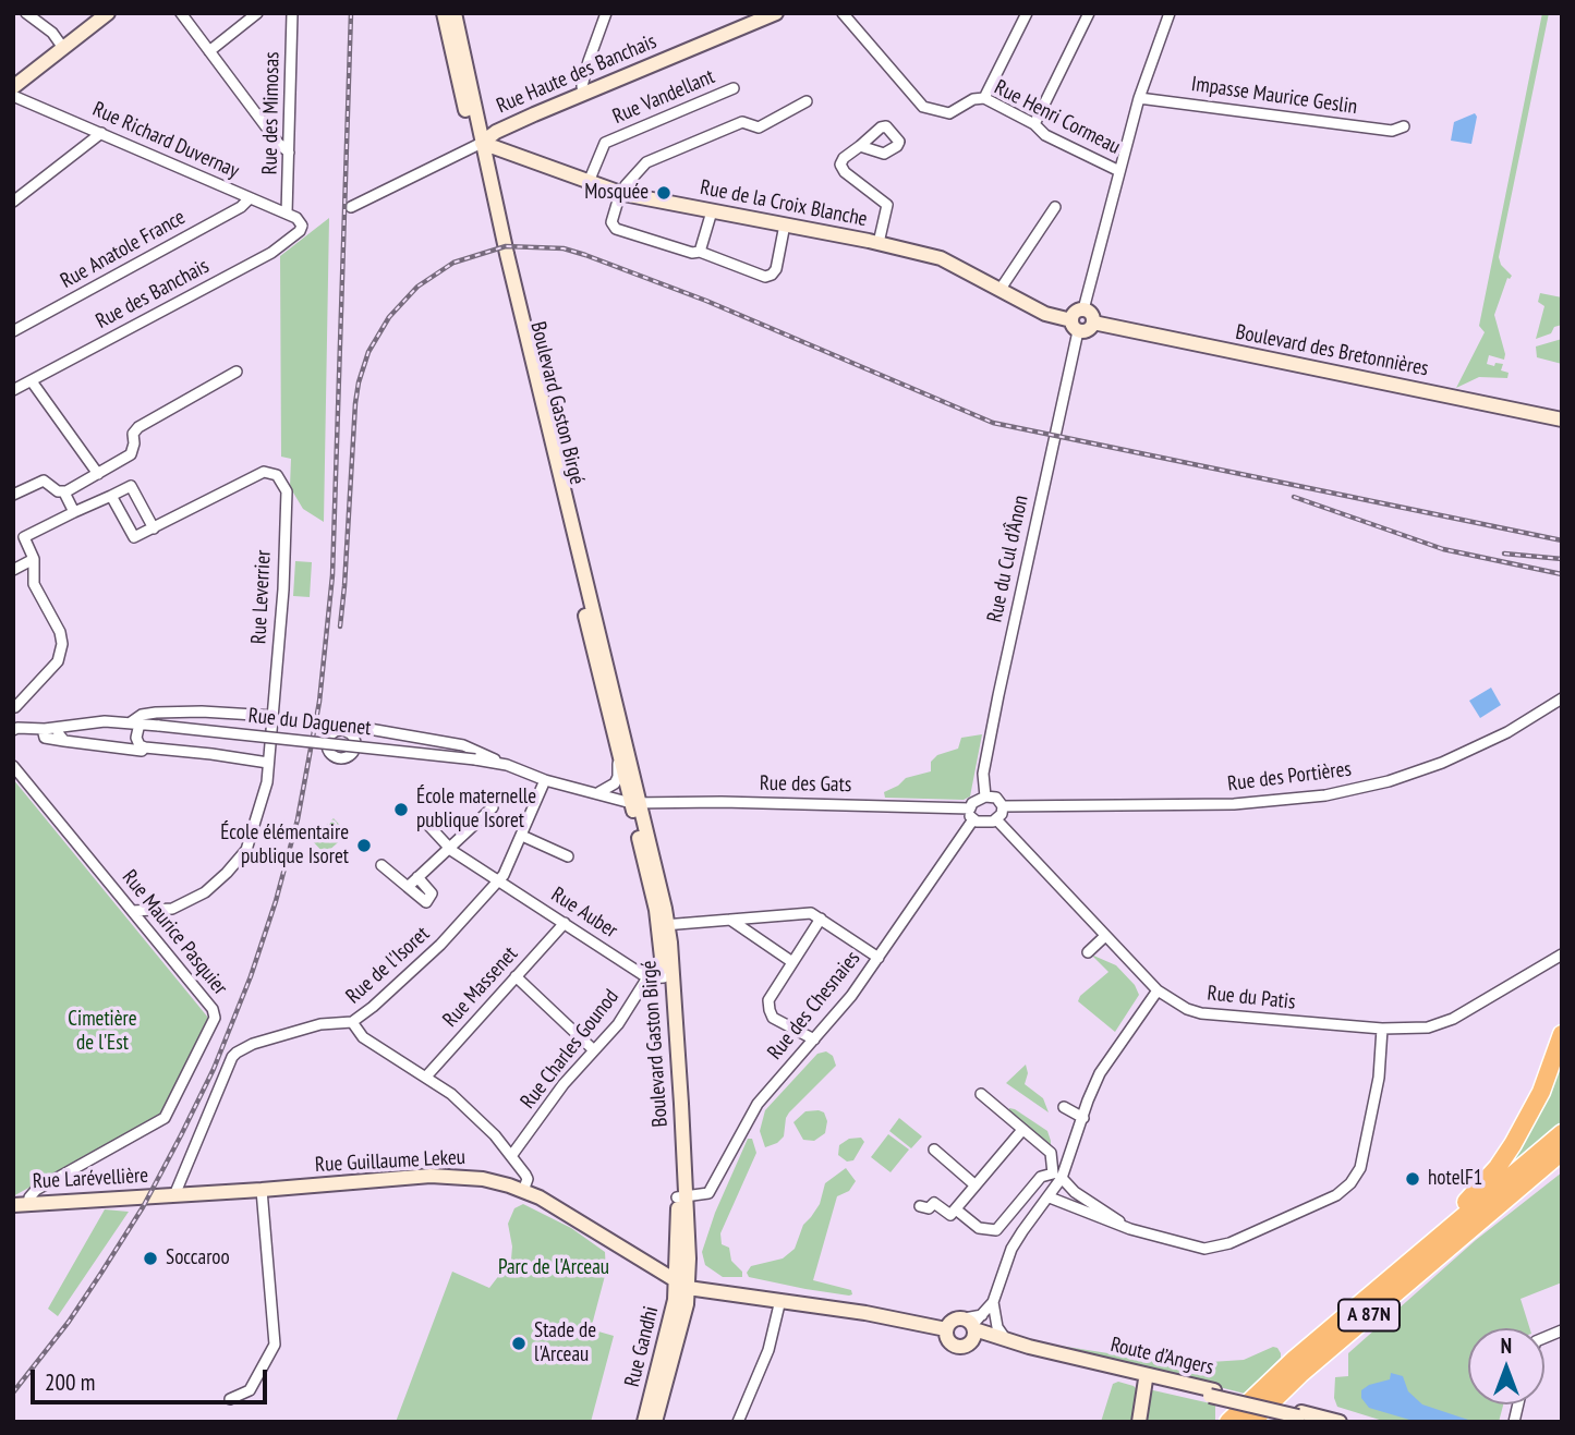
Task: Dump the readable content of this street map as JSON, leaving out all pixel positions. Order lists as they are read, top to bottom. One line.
{"streets":{"highway":["A 87N"],"street":["Rue Haute des Banchais","Impasse Maurice Geslin","Rue Vandellant","Rue des Mimosas","Rue Henri Cormeau","Rue Richard Duvernay","Rue de la Croix Blanche","Rue Anatole France","Rue des Banchais","Boulevard des Bretonnières","Boulevard Gaston Birgé","Rue du Cul d'Ânon","Rue Leverrier","Rue du Daguenet","Rue des Portières","Rue des Gats","Rue Auber","Rue Maurice Pasquier","Rue de l'Isoret","Rue Massenet","Rue du Patis","Rue des Chesnaies","Rue Charles Gounod","Rue Guillaume Lekeu","Rue Larévellière","Rue Gandhi","Route d’Angers"]},"crossings":[["Rue Haute des Banchais","Rue de la Croix Blanche"],["Rue Haute des Banchais","Boulevard Gaston Birgé"],["Rue Vandellant","Rue de la Croix Blanche"],["Rue des Mimosas","Rue Richard Duvernay"],["Rue Richard Duvernay","Rue Anatole France"],["Rue Richard Duvernay","Rue des Banchais"],["Rue de la Croix Blanche","Boulevard des Bretonnières"],["Rue de la Croix Blanche","Boulevard Gaston Birgé"],["Rue de la Croix Blanche","Rue du Cul d'Ânon"],["Boulevard des Bretonnières","Rue du Cul d'Ânon"],["Boulevard Gaston Birgé","Rue du Daguenet"],["Boulevard Gaston Birgé","Rue des Gats"],["Boulevard Gaston Birgé","Rue des Chesnaies"],["Boulevard Gaston Birgé","Rue Guillaume Lekeu"],["Boulevard Gaston Birgé","Rue Gandhi"],["Rue du Cul d'Ânon","Rue des Portières"],["Rue du Cul d'Ânon","Rue des Gats"],["Rue du Cul d'Ânon","Rue du Patis"],["Rue du Cul d'Ânon","Rue des Chesnaies"],["Rue Leverrier","Rue Maurice Pasquier"],["Rue du Daguenet","Rue des Gats"],["Rue du Daguenet","Rue de l'Isoret"],["Rue des Portières","Rue des Gats"],["Rue des Portières","Rue du Patis"],["Rue des Portières","Rue des Chesnaies"],["Rue des Gats","Rue du Patis"],["Rue des Gats","Rue des Chesnaies"],["Rue Auber","Rue de l'Isoret"],["Rue Auber","Rue Massenet"],["Rue Auber","Rue Charles Gounod"],["Rue Maurice Pasquier","Rue Larévellière"],["Rue de l'Isoret","Rue Guillaume Lekeu"],["Rue de l'Isoret","Rue Larévellière"],["Rue du Patis","Rue des Chesnaies"],["Rue Guillaume Lekeu","Rue Larévellière"],["Rue Guillaume Lekeu","Rue Gandhi"]],"parks":["Cimetière de l'Est","Parc de l'Arceau"],"places":["Mosquée","École maternelle publique Isoret","École élémentaire publique Isoret","hotelF1","Soccaroo","Stade de l'Arceau"],"scale_bar":"200 m","north":"top"}
